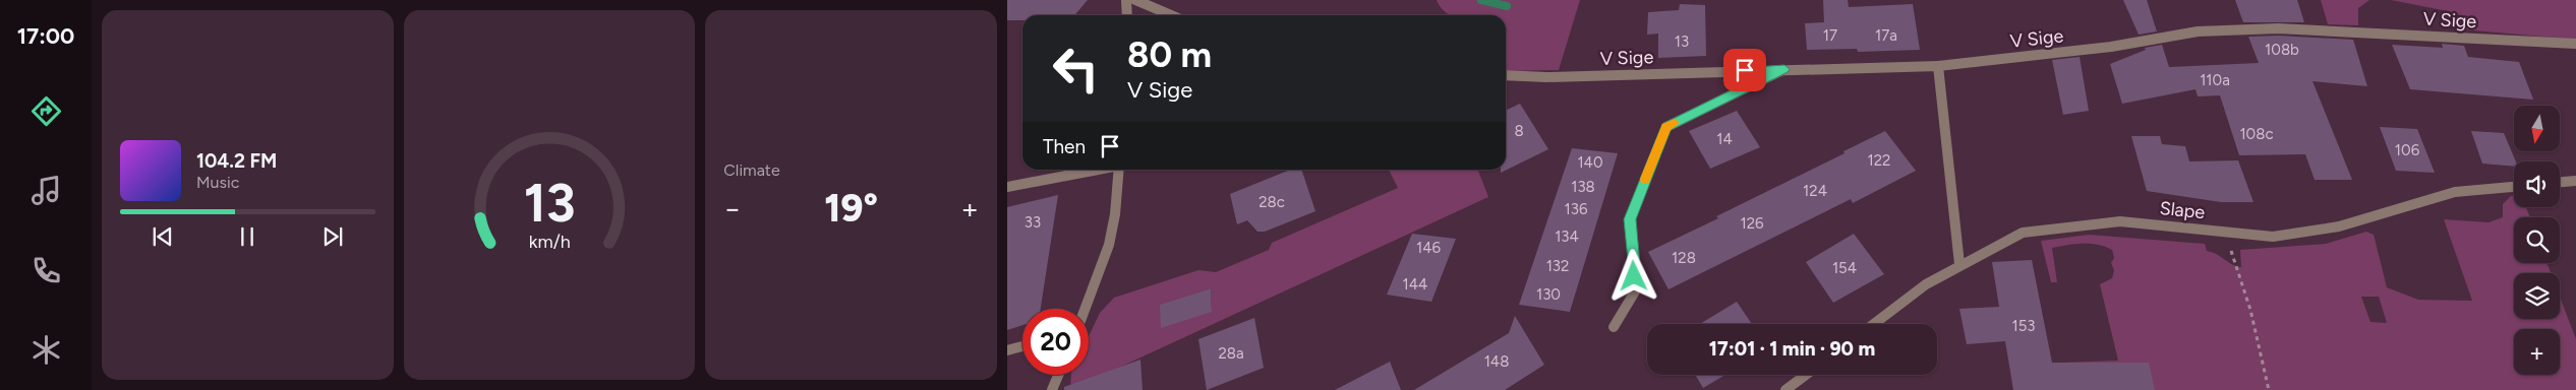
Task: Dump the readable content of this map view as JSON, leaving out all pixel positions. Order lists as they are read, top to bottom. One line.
{"streets":{"street":["V Sige","Slape"]},"house_numbers":["17","17a","13","108b","110a","8","108c","14","106","122","140","138","124","28c","136","33","126","134","146","128","132","154","144","130","153","28a","148"],"north":"bottom","page":{"tabs":"17:00","tile":"Climate","turn":["80 m","V Sige"],"map_buttons":"+","then":"Then","song":["104.2 FM","Music"],"heat":["−","19°","+"],"limit":"20","trip":"17:01 · 1 min · 90 m","gauge":["13","km/h"]}}
